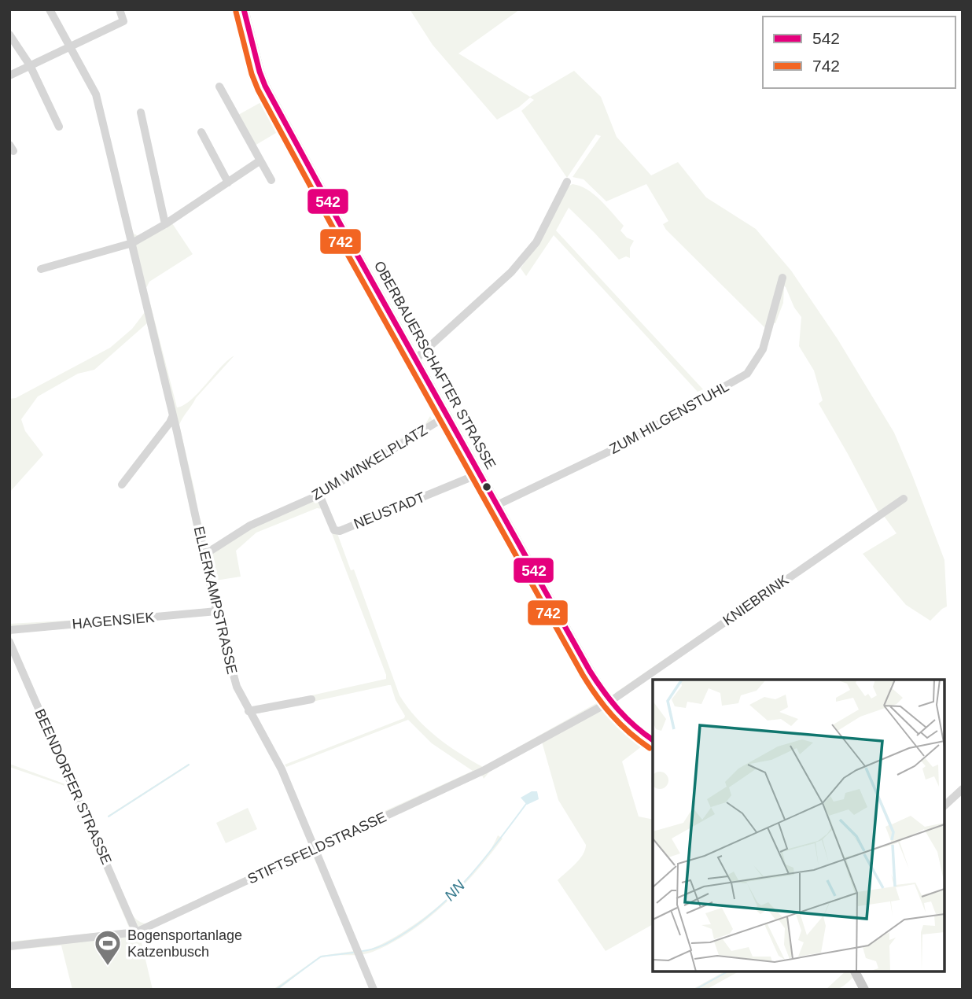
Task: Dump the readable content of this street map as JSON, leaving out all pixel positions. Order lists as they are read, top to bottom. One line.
{"streets":{"main road":["OBERBAUERSCHAFTER STRASSE"],"street":["ZUM HILGENSTUHL","ZUM WINKELPLATZ","NEUSTADT","ELLERKAMPSTRASSE","KNIEBRINK","HAGENSIEK","BEENDORFER STRASSE","STIFTSFELDSTRASSE"]},"crossings":[["OBERBAUERSCHAFTER STRASSE","ZUM HILGENSTUHL"],["OBERBAUERSCHAFTER STRASSE","ZUM WINKELPLATZ"],["OBERBAUERSCHAFTER STRASSE","NEUSTADT"],["OBERBAUERSCHAFTER STRASSE","KNIEBRINK"],["OBERBAUERSCHAFTER STRASSE","STIFTSFELDSTRASSE"],["ZUM WINKELPLATZ","NEUSTADT"],["ZUM WINKELPLATZ","ELLERKAMPSTRASSE"],["ELLERKAMPSTRASSE","HAGENSIEK"],["ELLERKAMPSTRASSE","STIFTSFELDSTRASSE"],["KNIEBRINK","STIFTSFELDSTRASSE"],["BEENDORFER STRASSE","STIFTSFELDSTRASSE"]],"water":["NN"],"places":{"sports":["Bogensportanlage Katzenbusch"]},"lines":["transit line 542","transit line 742"],"legend":["542","742"]}
